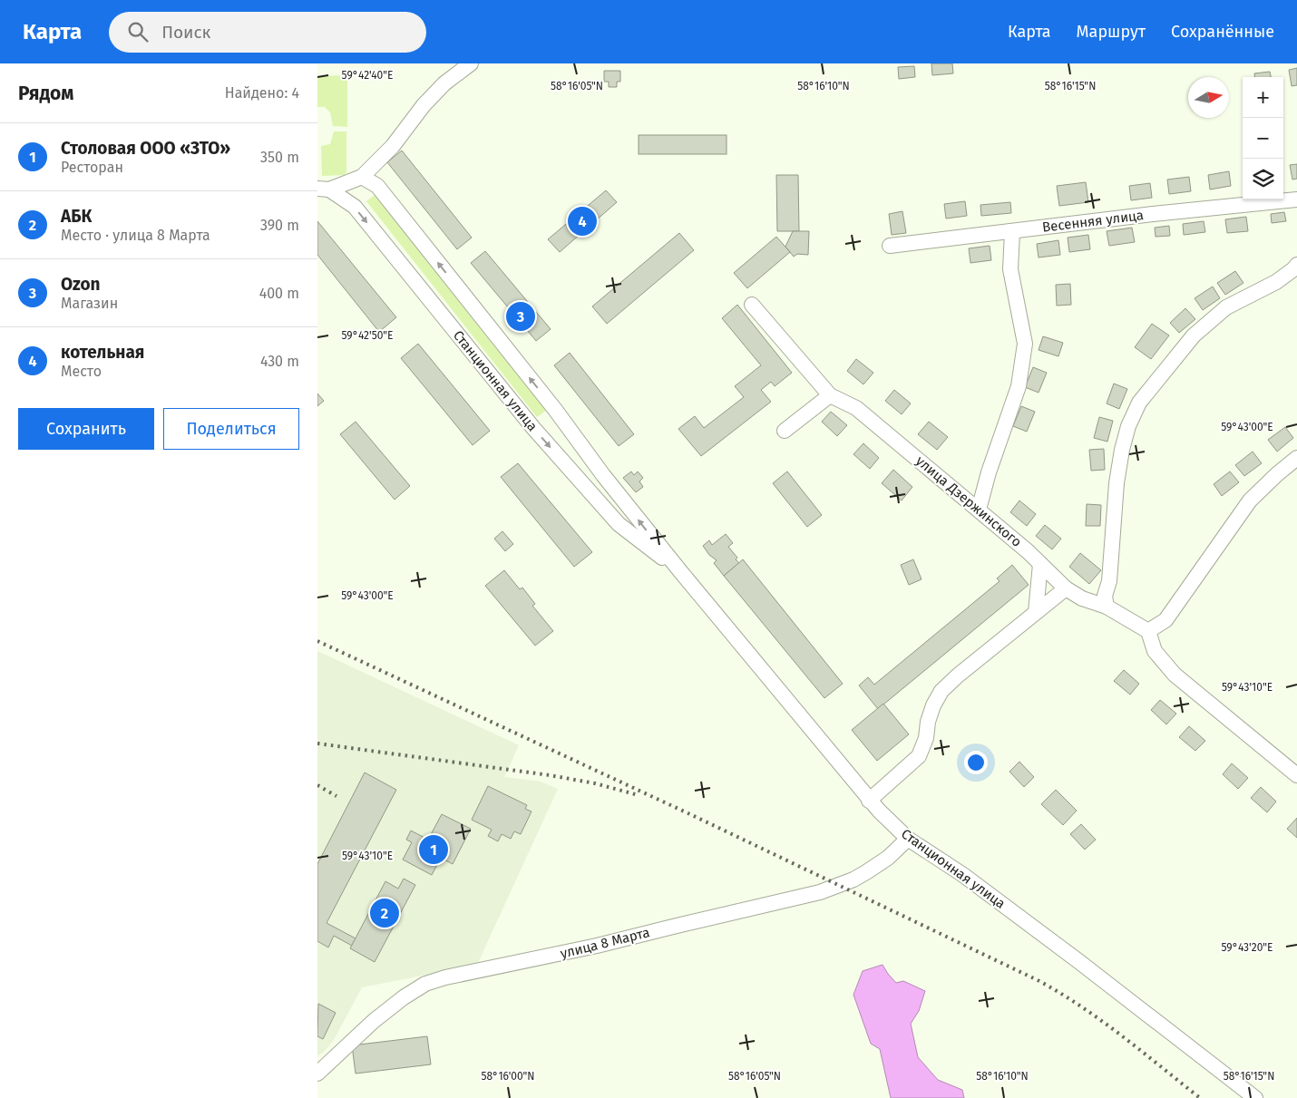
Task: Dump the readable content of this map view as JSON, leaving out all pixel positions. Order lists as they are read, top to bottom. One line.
{"streets":{"street":["Весенняя улица","Станционная улица","улица Дзержинского","улица 8 Марта"]},"crossings":[["Станционная улица","улица 8 Марта"]],"north":"right","page":{"header":"Карта","search":"Поиск","nav":["Карта","Маршрут","Сохранённые"],"heading":["Рядом","Найдено: 4"],"map_buttons":["+","−"],"list":[{"mark":"1","name":"Столовая ООО «ЗТО»","note":"Ресторан","value":"350 m"},{"mark":"2","name":"АБК","note":"Место · улица 8 Марта","value":"390 m"},{"mark":"3","name":"Ozon","note":"Магазин","value":"400 m"},{"mark":"4","name":"котельная","note":"Место","value":"430 m"}],"pins":["4","3","1","2"],"buttons":["Сохранить","Поделиться"]},"coordinates":["59°42'40\"E","58°16'05\"N","58°16'10\"N","58°16'15\"N","59°42'50\"E","59°43'00\"E","59°43'10\"E","59°43'20\"E","58°16'00\"N"]}
